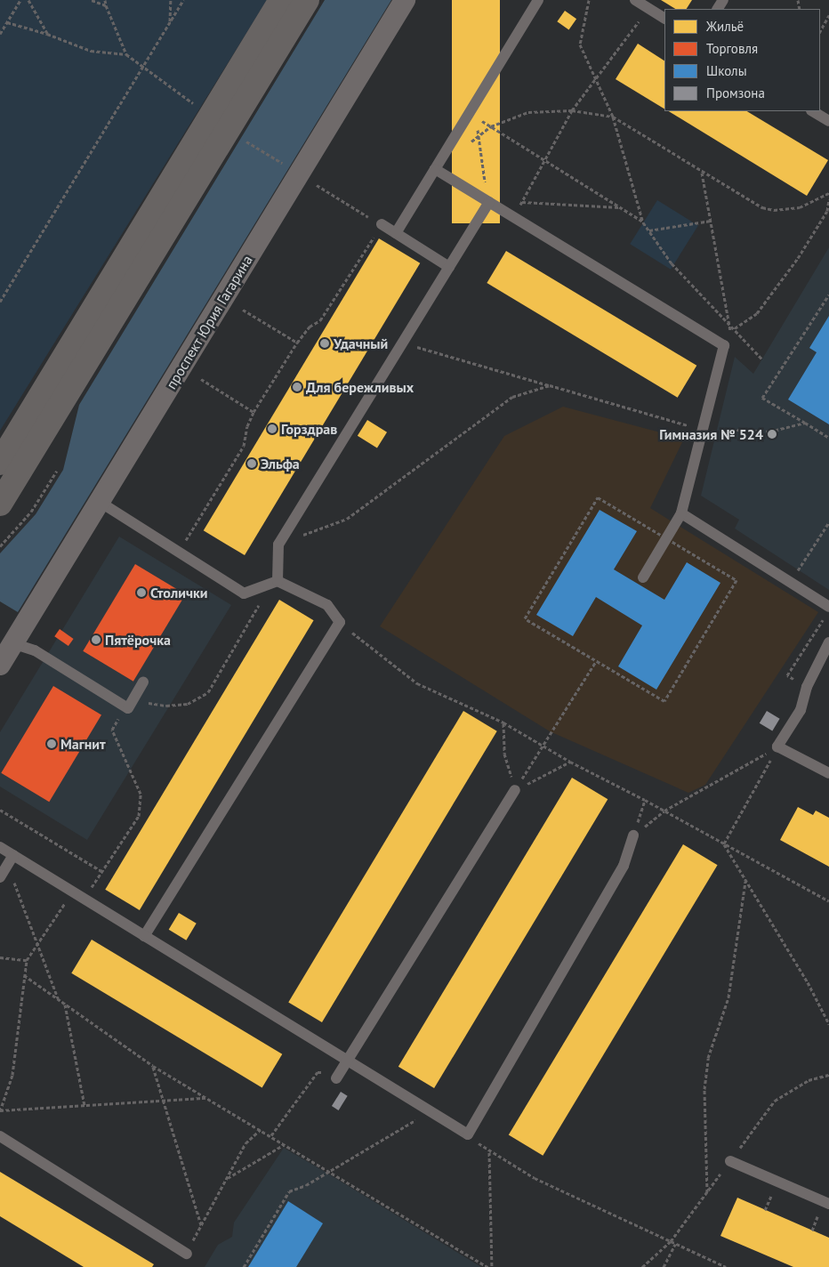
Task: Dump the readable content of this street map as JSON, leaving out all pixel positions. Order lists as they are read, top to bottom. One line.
{"streets":{"street":["проспект Юрия Гагарина"]},"places":["Удачный","Для бережливых","Горздрав","Гимназия № 524","Эльфа","Столички","Пятёрочка","Магнит"],"legend":["Жильё","Торговля","Школы","Промзона"]}
